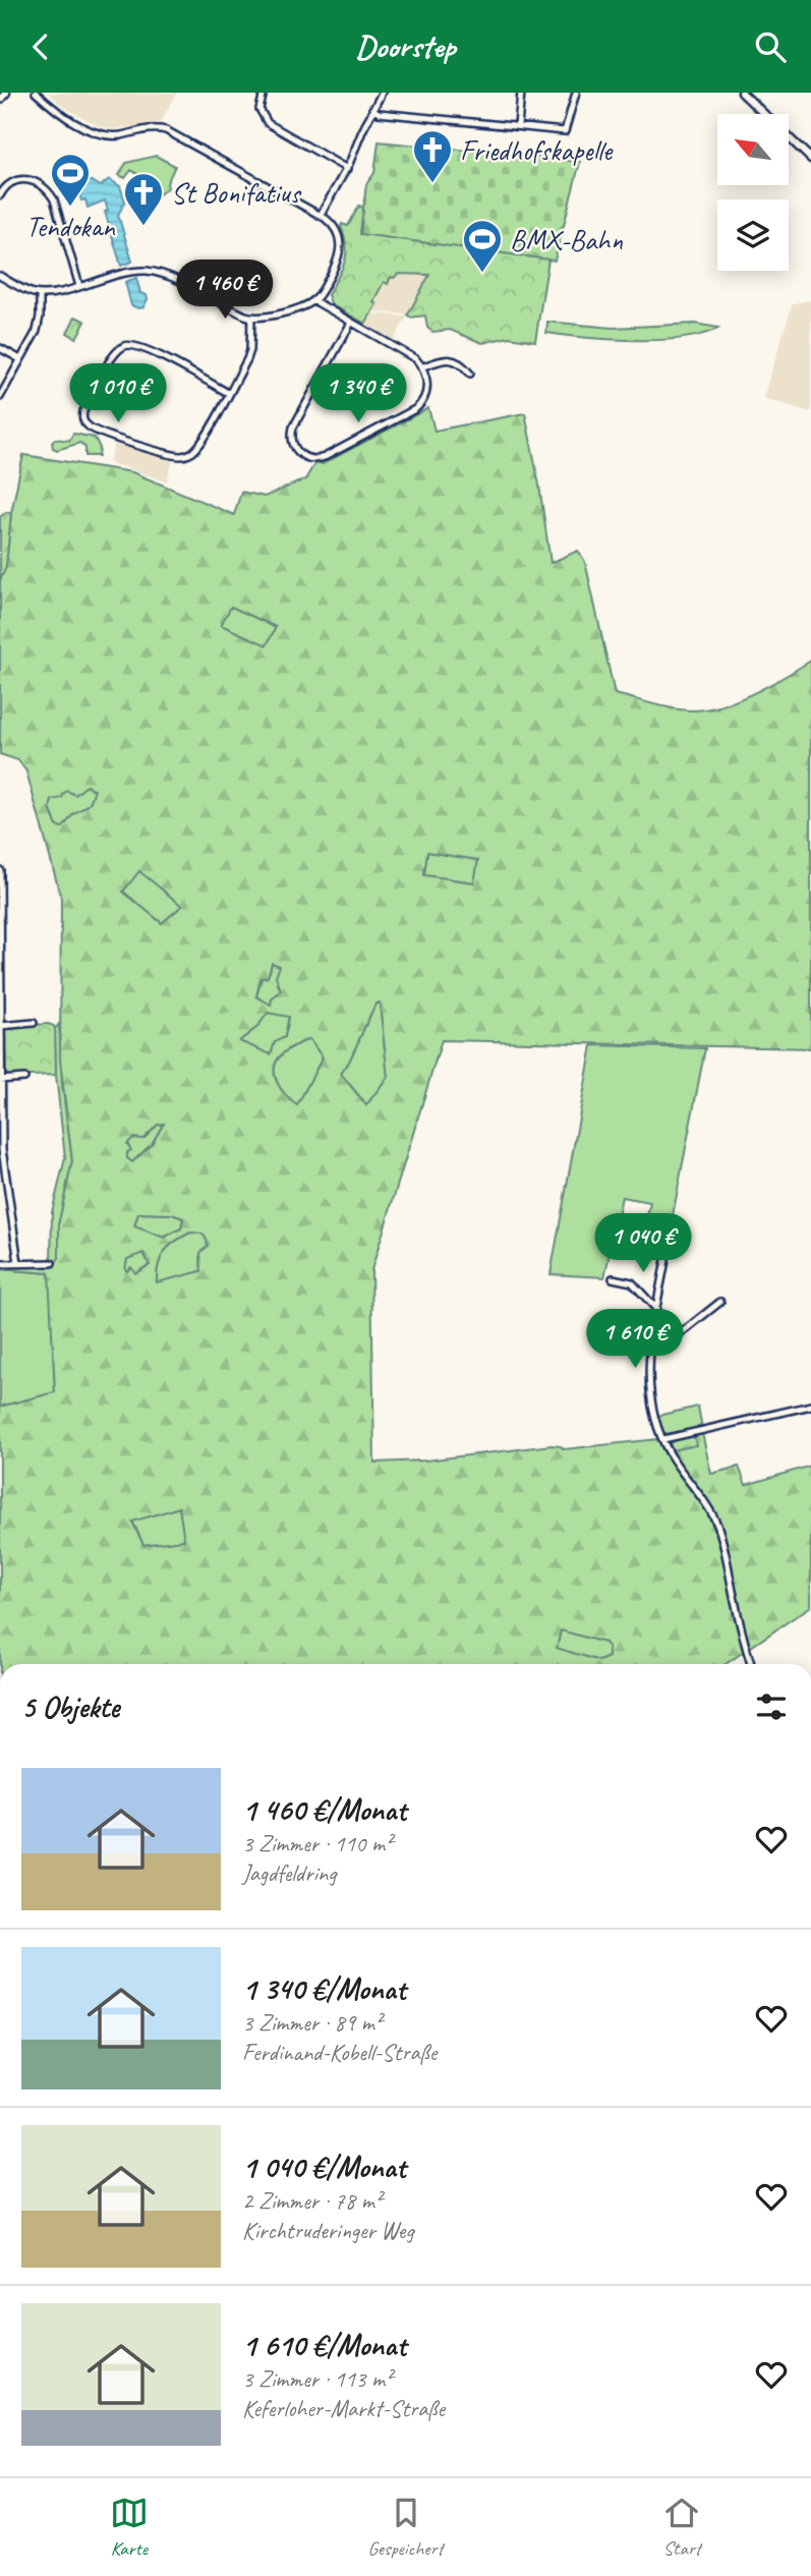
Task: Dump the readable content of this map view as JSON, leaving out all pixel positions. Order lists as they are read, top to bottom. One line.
{"places":{"church":["Friedhofskapelle","St Bonifatius"],"sports":["Tendokan","BMX-Bahn"]},"north":"top left","page":{"header":"Doorstep","price":["1 460 €","1 010 €","1 340 €","1 040 €","1 610 €"],"heading":"5 Objekte","list":[{"name":"1 460 €/Monat","note":"3 Zimmer · 110 m² · Jagdfeldring"},{"name":"1 340 €/Monat","note":"3 Zimmer · 89 m² · Ferdinand-Kobell-Straße"},{"name":"1 040 €/Monat","note":"2 Zimmer · 78 m² · Kirchtruderinger Weg"},{"name":"1 610 €/Monat","note":"3 Zimmer · 113 m² · Keferloher-Markt-Straße"}],"tabs":["Karte","Gespeichert","Start"]}}
